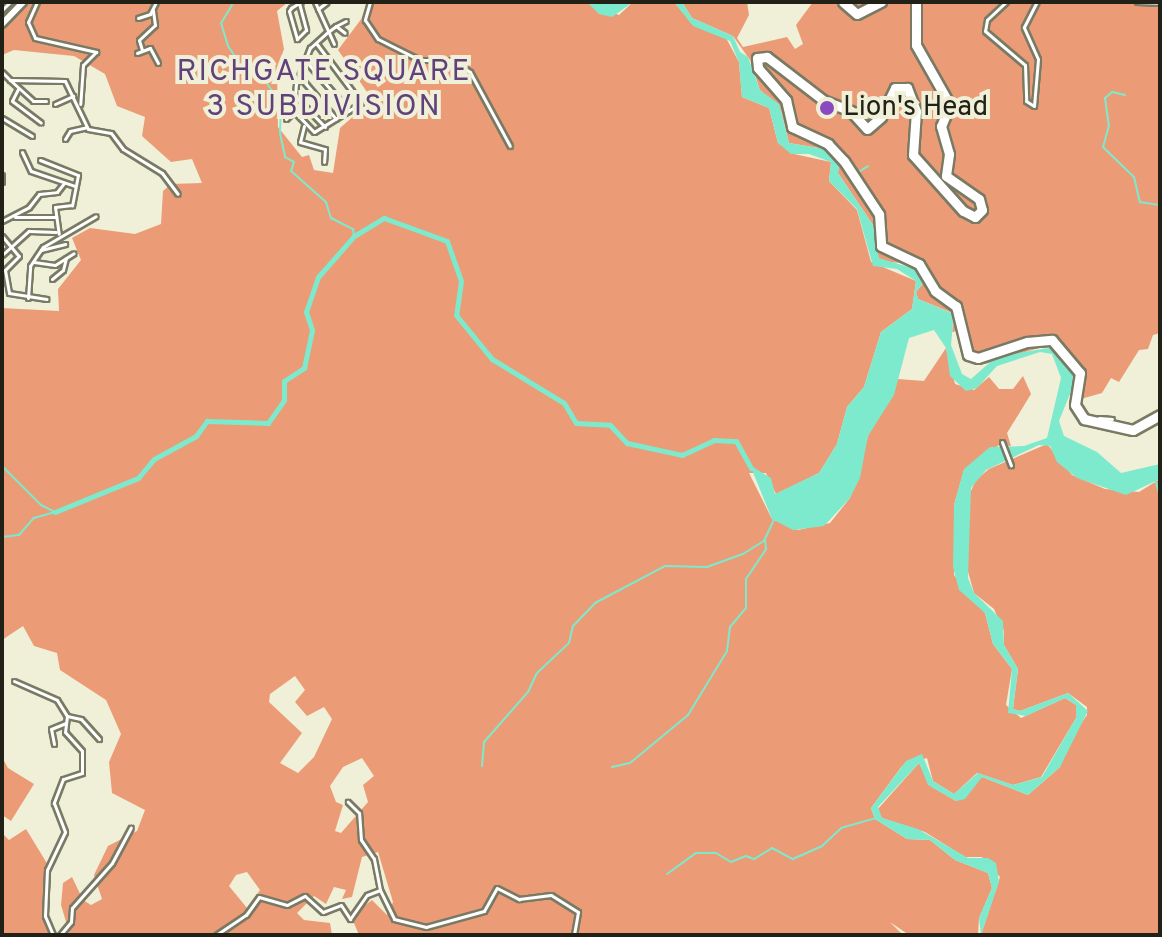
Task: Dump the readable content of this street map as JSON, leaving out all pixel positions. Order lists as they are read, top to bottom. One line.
{"districts":["RICHGATE SQUARE 3 SUBDIVISION"],"places":["Lion's Head"]}
